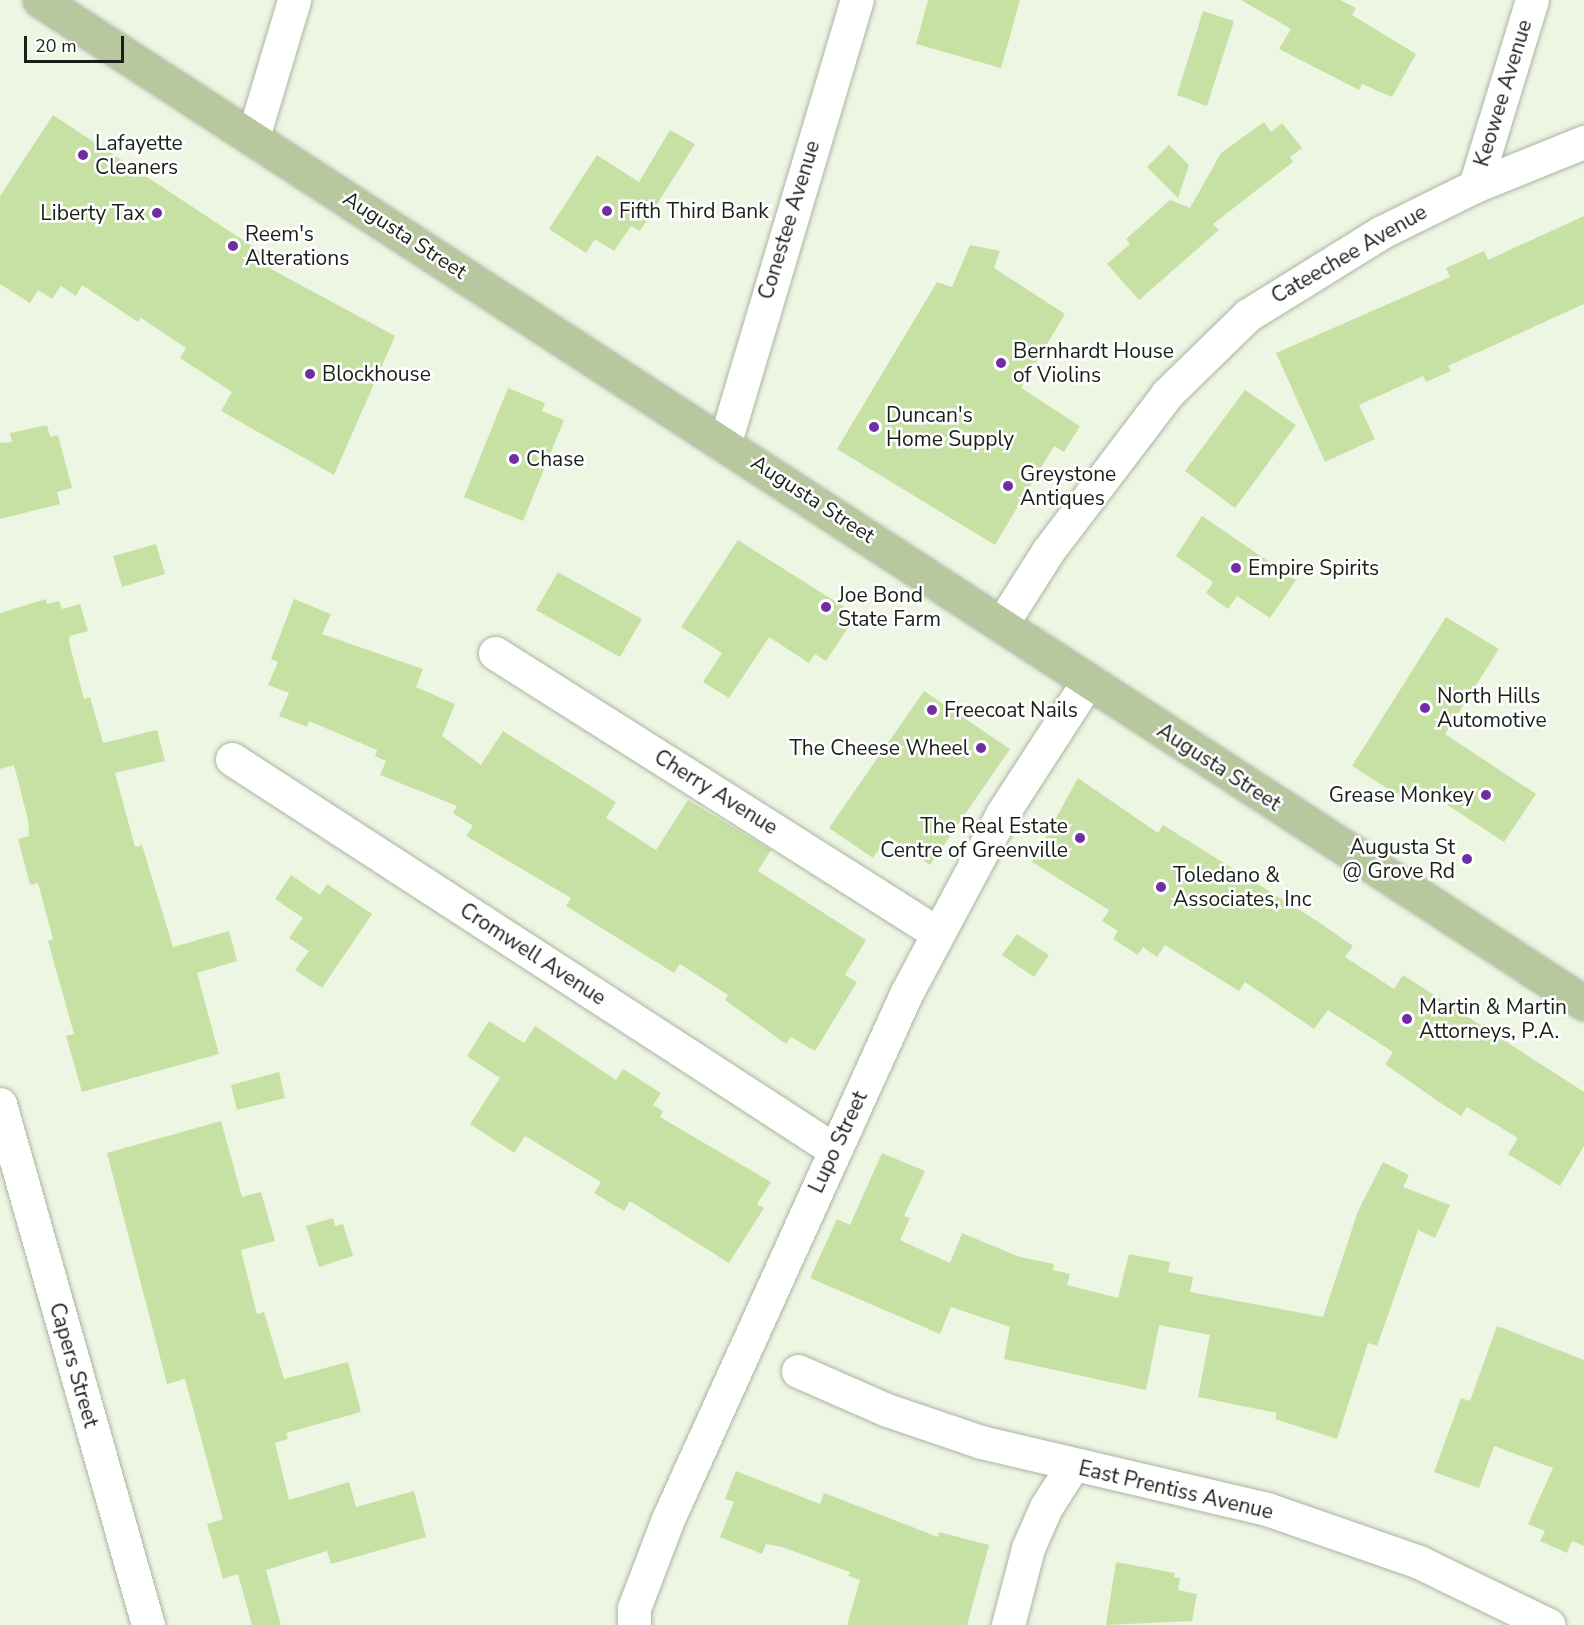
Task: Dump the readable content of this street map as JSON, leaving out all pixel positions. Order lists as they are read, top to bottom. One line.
{"streets":{"main road":["Augusta Street"],"street":["Keowee Avenue","Conestee Avenue","Cateechee Avenue","Cherry Avenue","Cromwell Avenue","Lupo Street","Capers Street","East Prentiss Avenue"]},"crossings":[["Keowee Avenue","Cateechee Avenue"],["Conestee Avenue","Augusta Street"],["Augusta Street","Cateechee Avenue"],["Augusta Street","Lupo Street"],["Cherry Avenue","Lupo Street"],["Cromwell Avenue","Lupo Street"]],"places":["Lafayette Cleaners","Fifth Third Bank","Liberty Tax","Reem's Alterations","Bernhardt House of Violins","Blockhouse","Duncan's Home Supply","Chase","Greystone Antiques","Empire Spirits","Joe Bond State Farm","North Hills Automotive","Freecoat Nails","The Cheese Wheel","Grease Monkey","The Real Estate Centre of Greenville","Augusta St @ Grove Rd","Toledano & Associates, Inc","Martin & Martin Attorneys, P.A."],"scale_bar":"20 m"}
